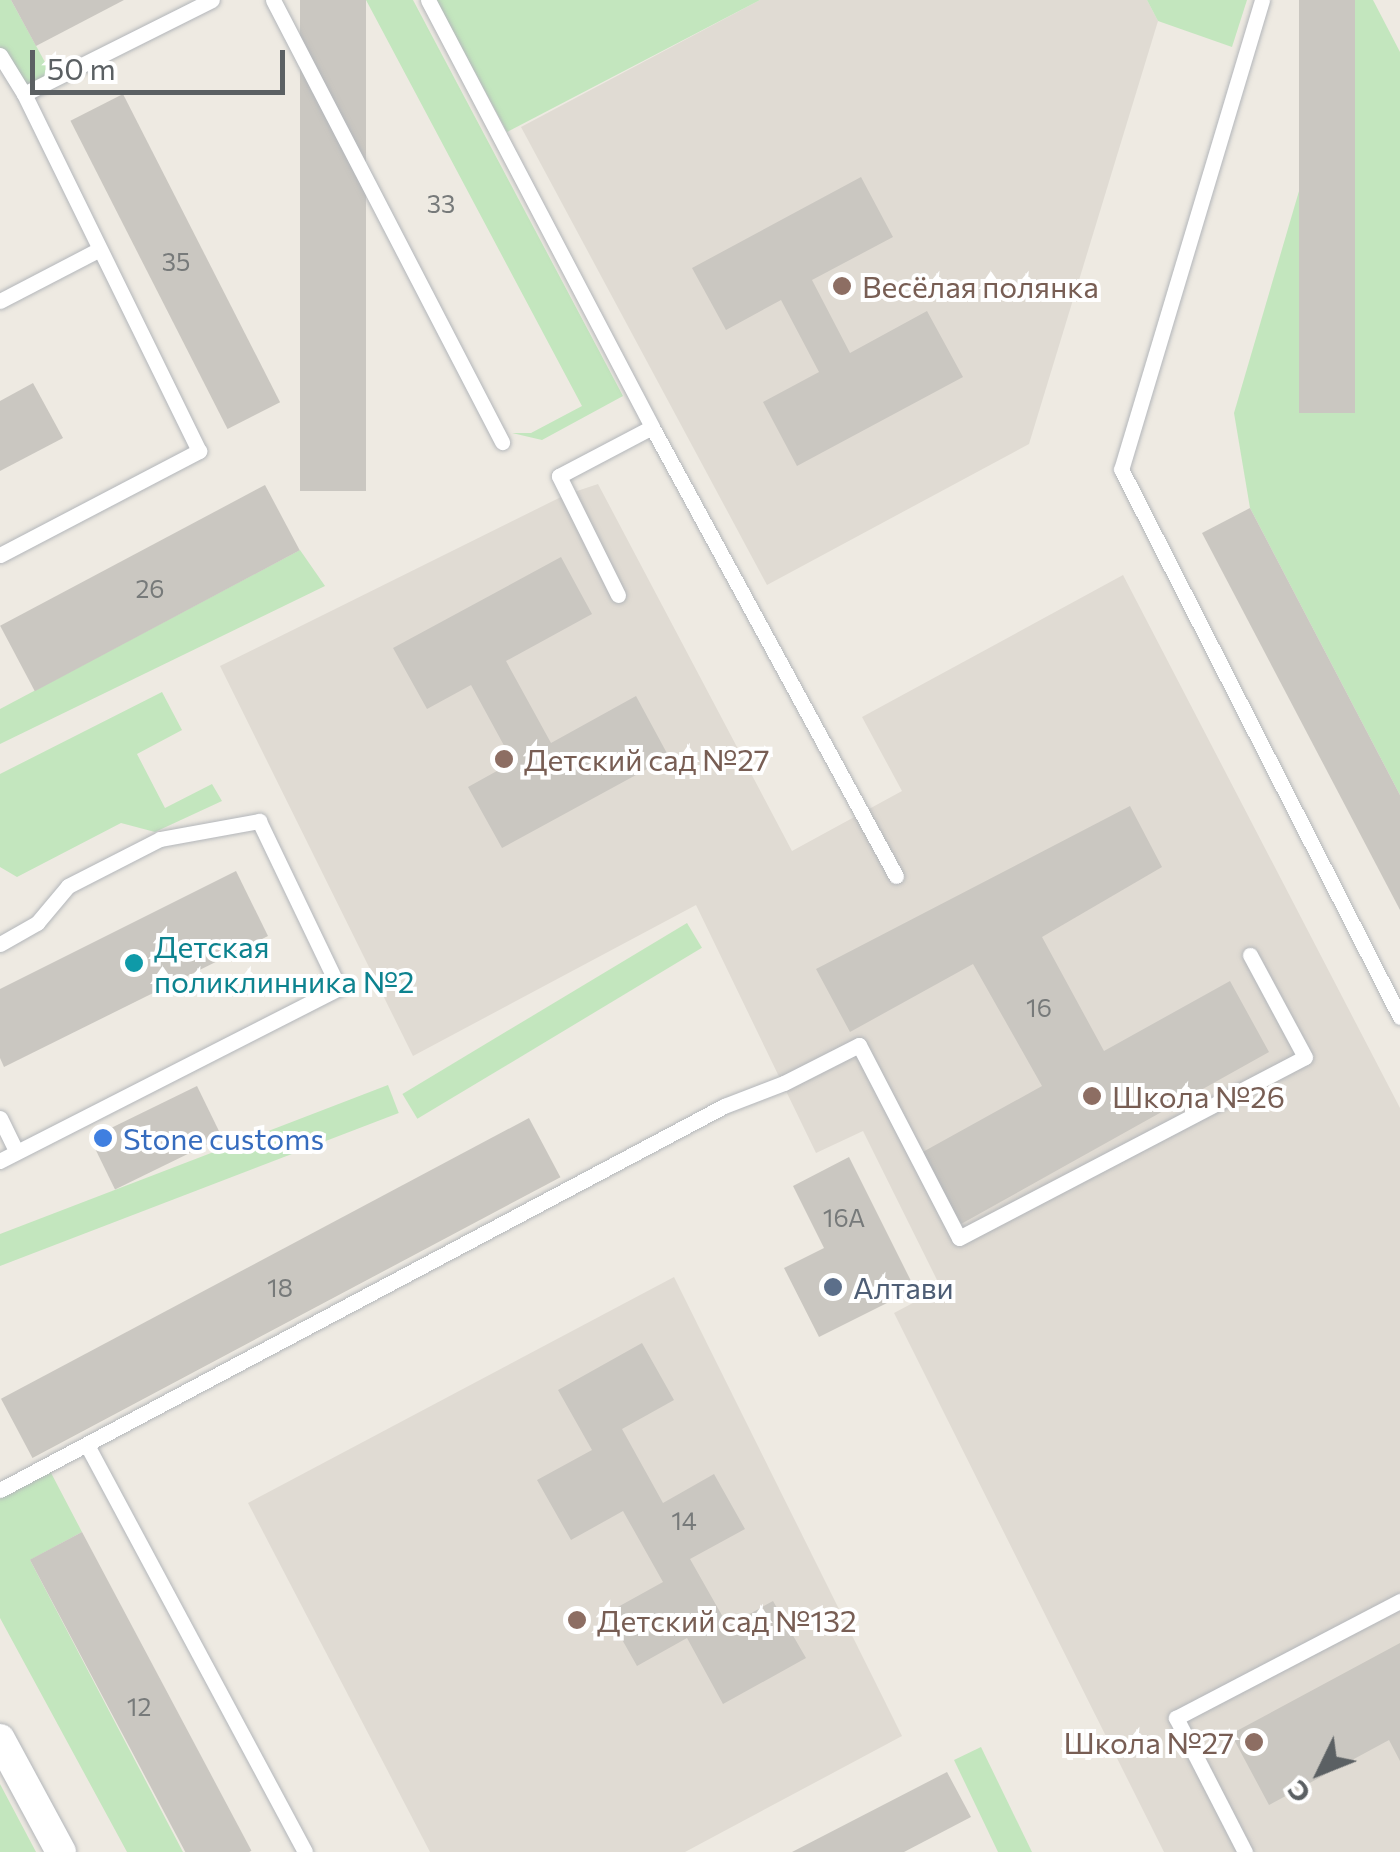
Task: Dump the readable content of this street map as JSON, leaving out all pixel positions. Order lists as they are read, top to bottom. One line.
{"places":["Весёлая полянка","Детский сад №27","Детская поликлинника №2","Школа №26","Stone customs","Алтави","Детский сад №132","Школа №27"],"house_numbers":["33","35","26","16","16А","18","14","12"],"scale_bar":"50 m","north":"bottom left"}
